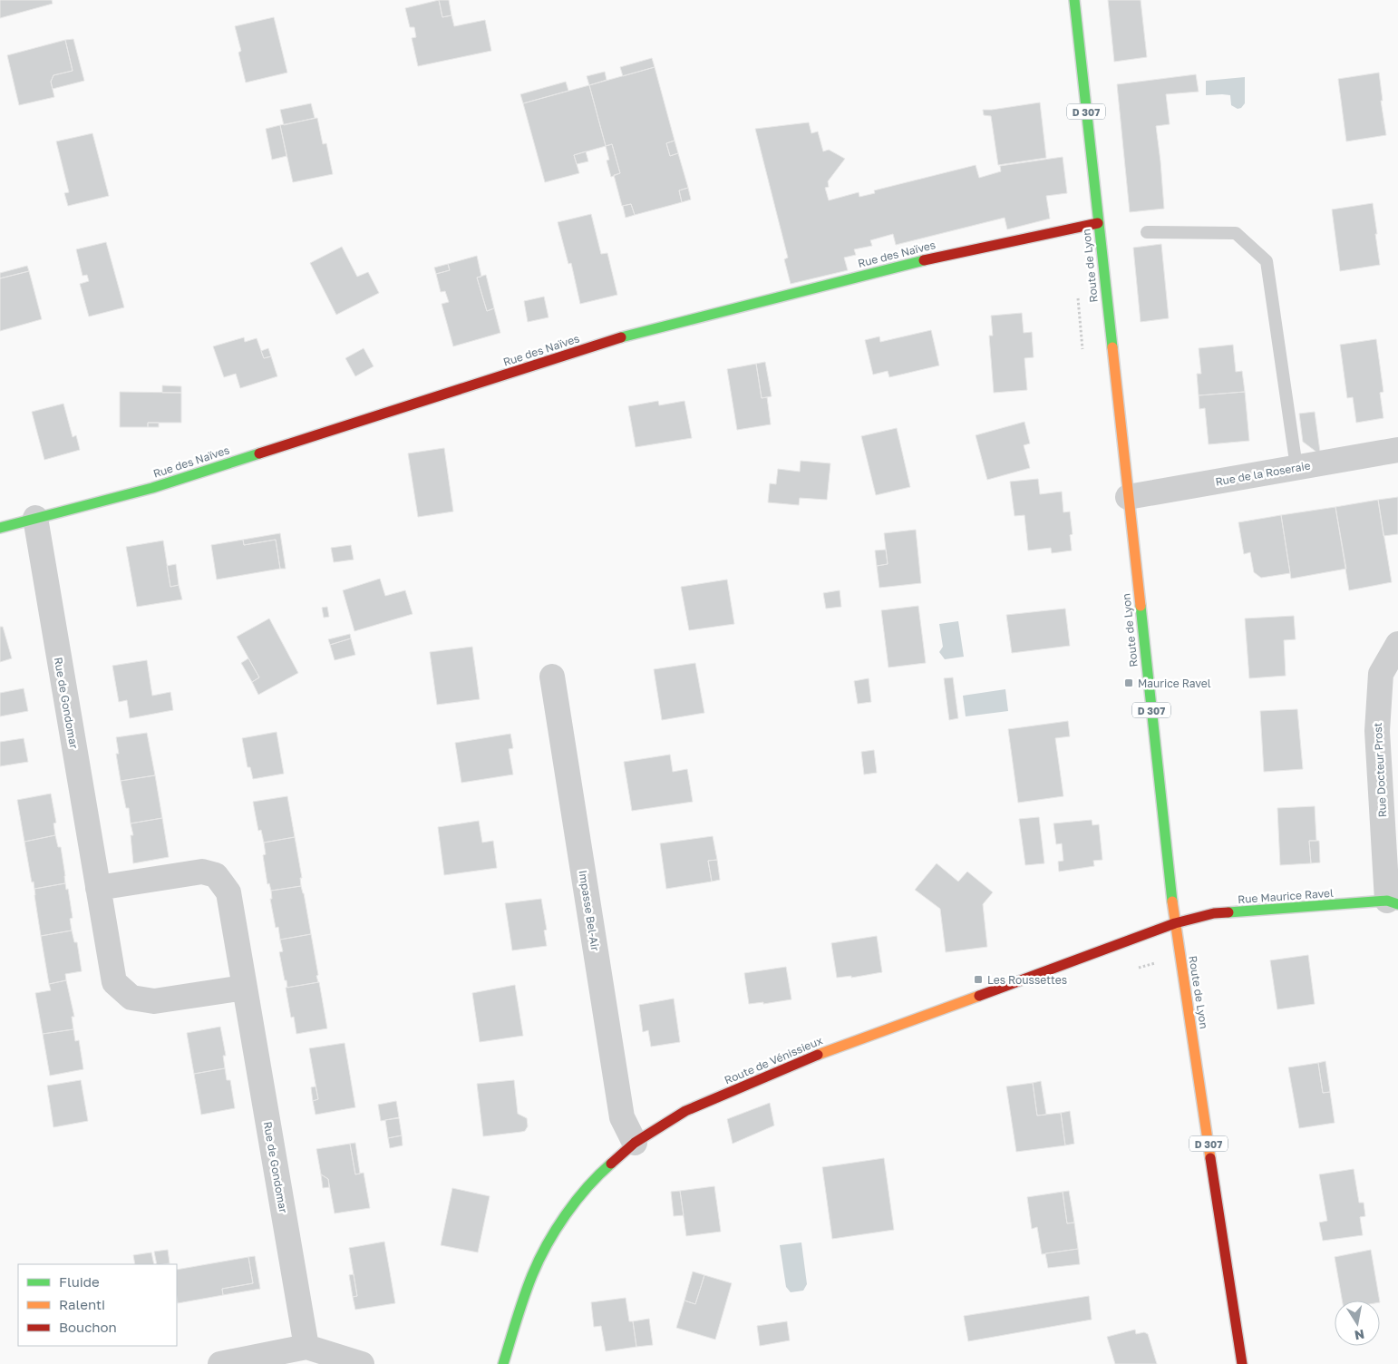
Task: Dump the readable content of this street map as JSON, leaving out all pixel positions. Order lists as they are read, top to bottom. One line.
{"streets":{"street":["D 307","Rue des Naïves","Route de Lyon","Rue de la Roseraie","Rue de Gondomar","Rue Docteur Prost","Rue Maurice Ravel","Impasse Bel-Air","Route de Vénissieux"]},"crossings":[["Rue des Naïves","Route de Lyon"],["Rue des Naïves","Rue de Gondomar"],["Route de Lyon","Rue de la Roseraie"],["Route de Lyon","Rue Maurice Ravel"],["Route de Lyon","Route de Vénissieux"],["Rue Docteur Prost","Rue Maurice Ravel"],["Rue Maurice Ravel","Route de Vénissieux"],["Impasse Bel-Air","Route de Vénissieux"]],"places":{"transit":["Maurice Ravel","Les Roussettes"]},"legend":["Fluide","Ralenti","Bouchon"],"north":"bottom"}
